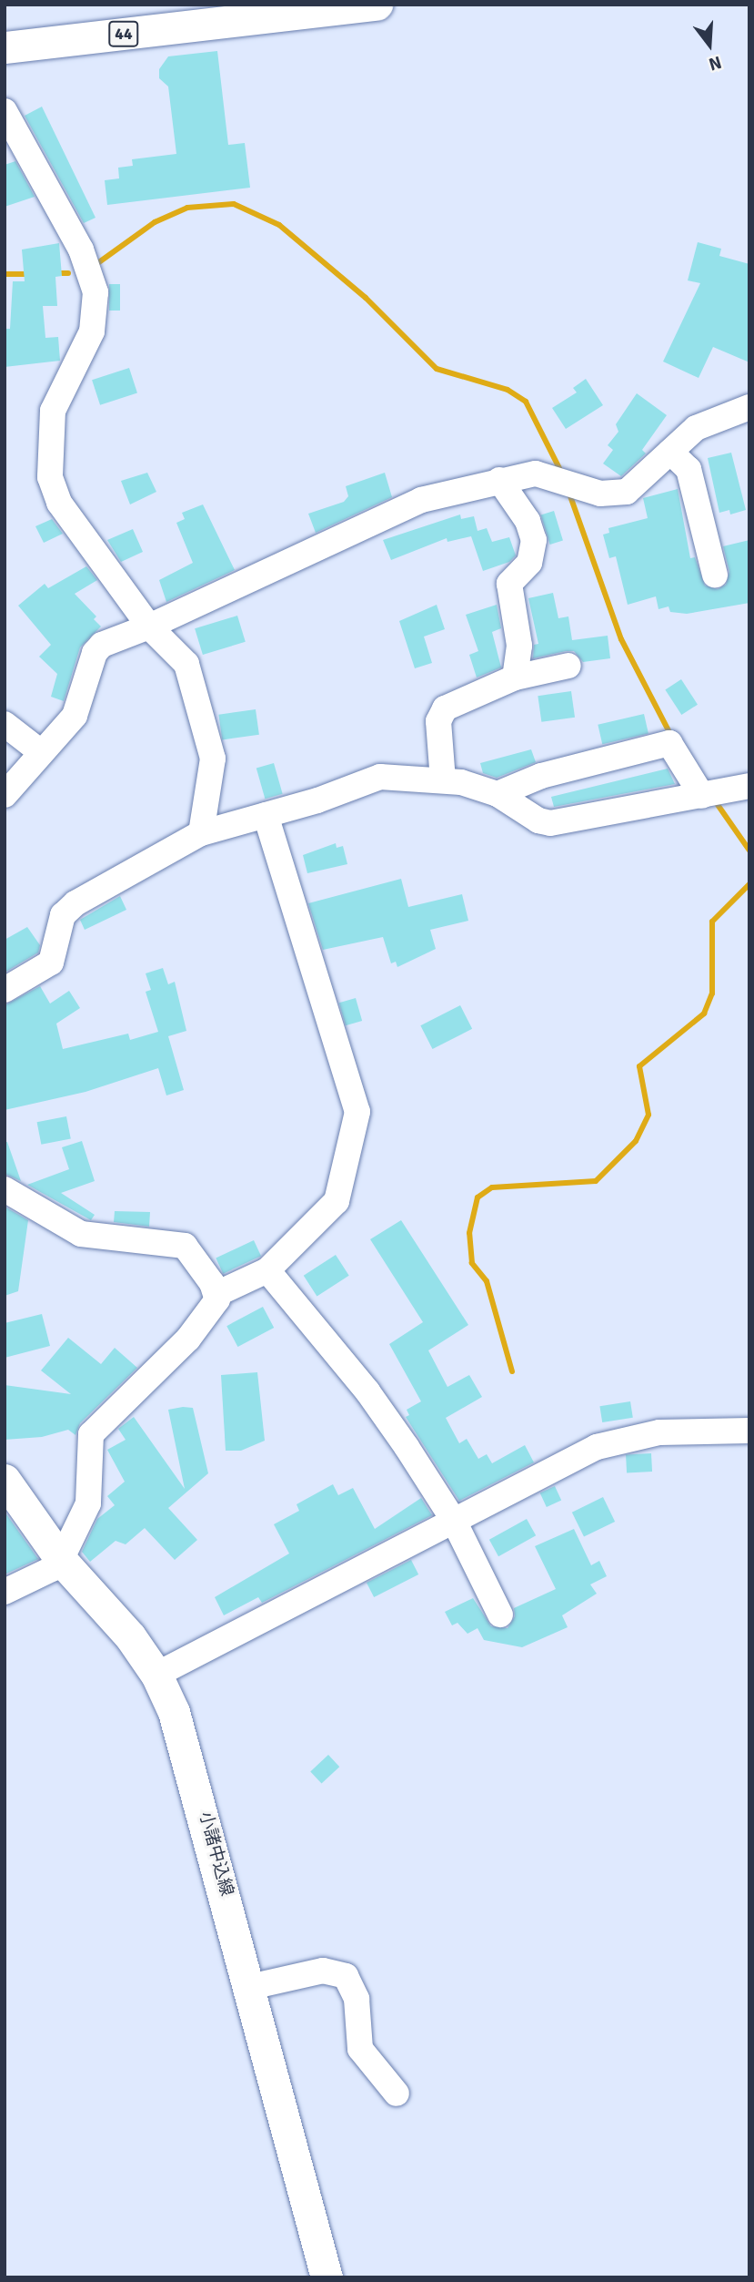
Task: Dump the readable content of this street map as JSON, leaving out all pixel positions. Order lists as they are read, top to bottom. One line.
{"streets":{"main road":["44","小諸中込線"]},"north":"bottom"}
